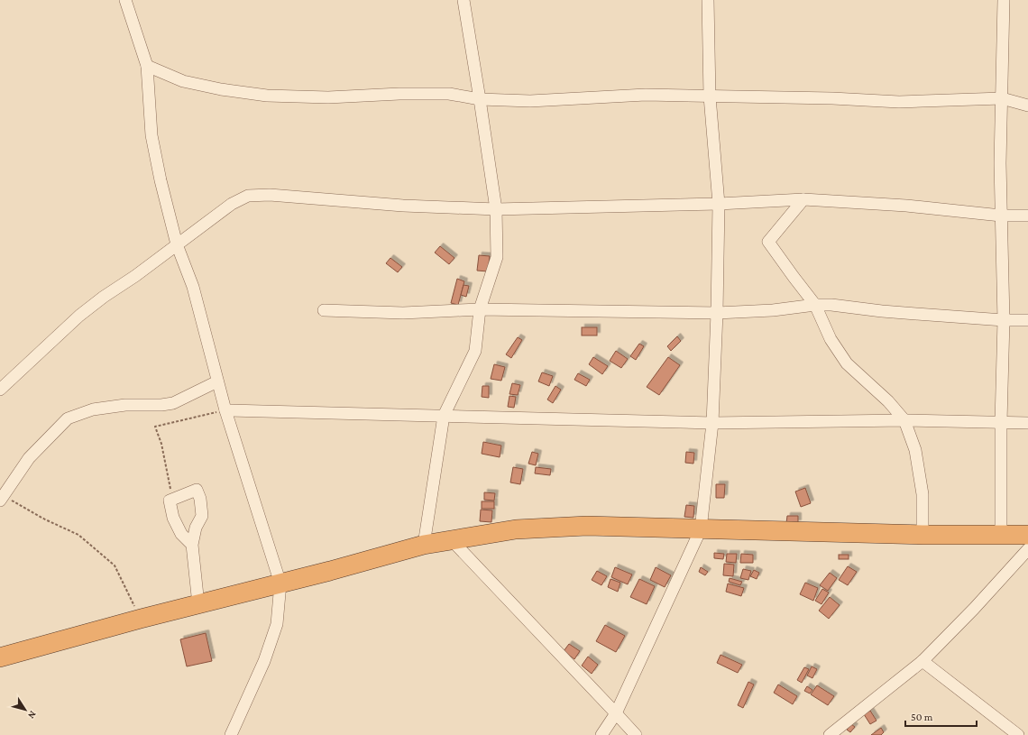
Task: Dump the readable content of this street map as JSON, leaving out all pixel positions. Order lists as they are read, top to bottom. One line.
{"scale_bar":"50 m","north":"bottom right"}
